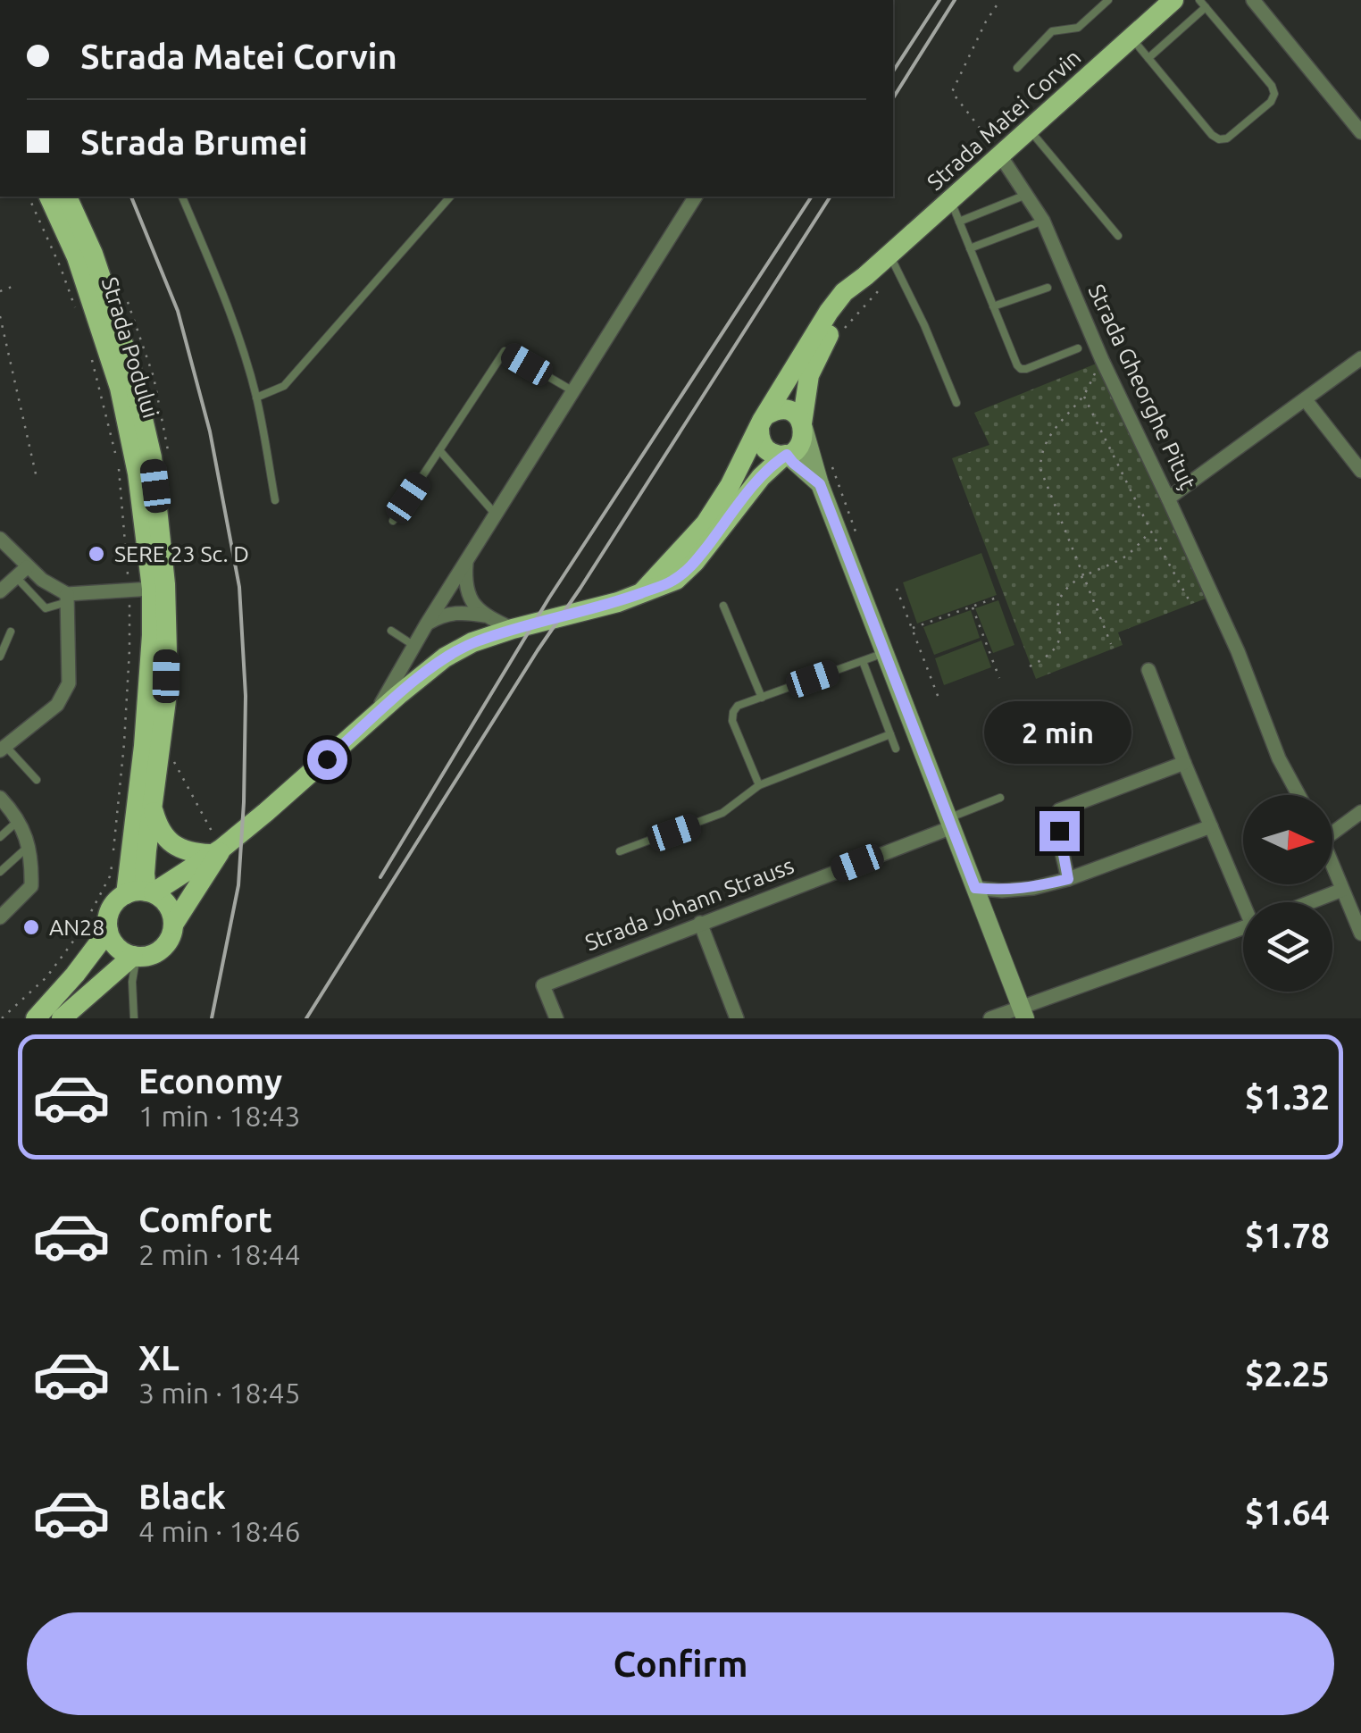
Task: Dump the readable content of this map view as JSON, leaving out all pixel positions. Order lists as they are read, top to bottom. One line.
{"streets":{"main road":["Strada Matei Corvin","Strada Podului"],"street":["Strada Gheorghe Pituț","Strada Johann Strauss"]},"crossings":[["Strada Matei Corvin","Strada Gheorghe Pituț"]],"places":["SERE 23 Sc. D","AN28"],"north":"right","page":{"banner":["Strada Matei Corvin","Strada Brumei"],"bubble":"2 min","list":[{"name":"Economy","note":"1 min · 18:43","value":"$1.32"},{"name":"Comfort","note":"2 min · 18:44","value":"$1.78"},{"name":"XL","note":"3 min · 18:45","value":"$2.25"},{"name":"Black","note":"4 min · 18:46","value":"$1.64"}],"buttons":"Confirm"}}
